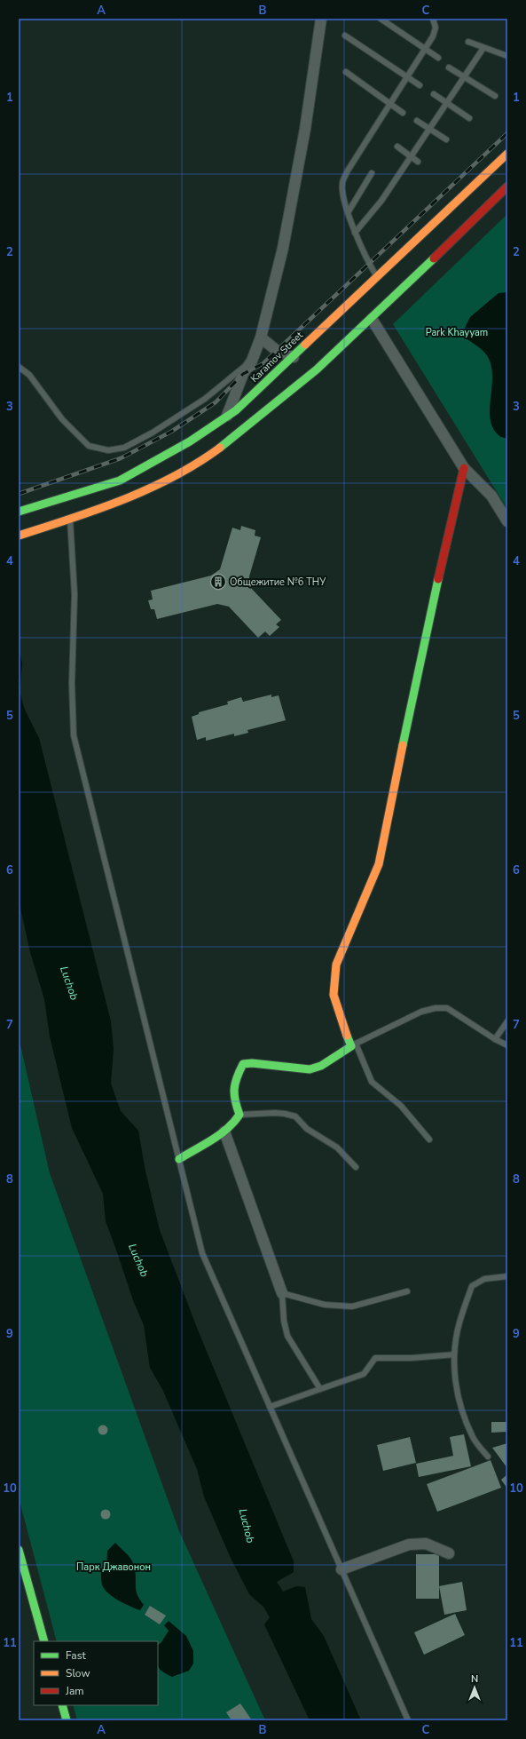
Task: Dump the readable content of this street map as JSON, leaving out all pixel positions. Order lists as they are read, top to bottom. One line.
{"streets":{"main road":["Karamov Street"]},"water":["Luchob"],"parks":["Park Khayyam","Парк Джавонон"],"places":{"building":["Общежитие №6 ТНУ"]},"legend":["Fast","Slow","Jam"],"north":"top","grid":{"columns":["A","B","C"],"rows":["1","2","3","4","5","6","7","8","9","10","11"]}}
